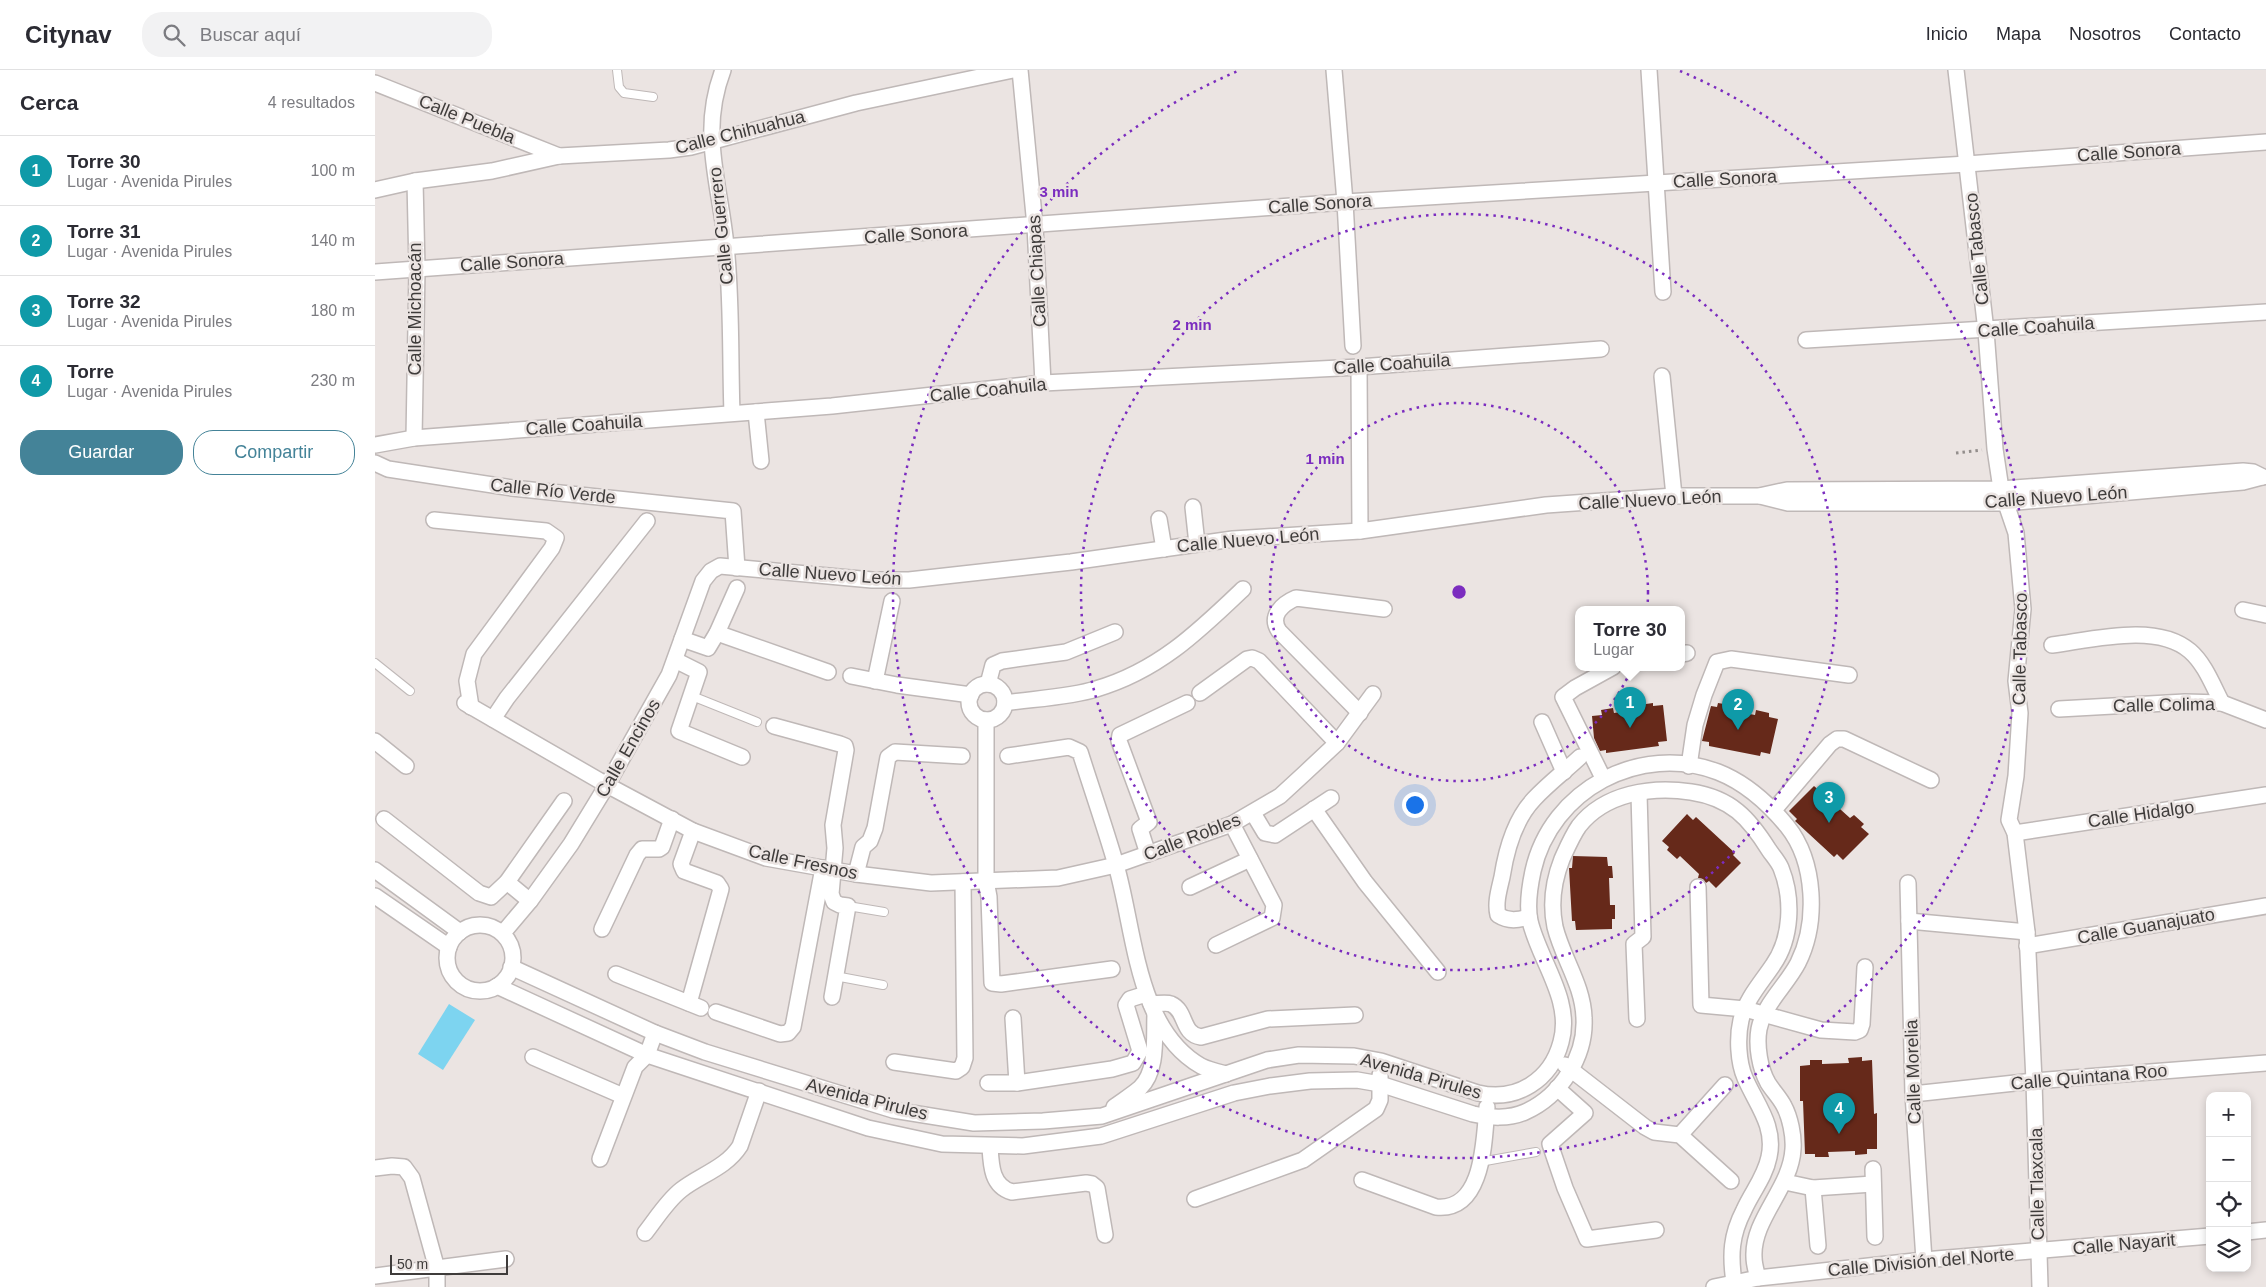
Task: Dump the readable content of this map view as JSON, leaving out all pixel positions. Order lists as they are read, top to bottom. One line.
{"streets":{"street":["Calle Puebla","Calle Chihuahua","Calle Sonora","Calle Guerrero","Calle Tabasco","Calle Chiapas","Calle Michoacán","Calle Coahuila","Calle Río Verde","Calle Nuevo León","Calle Colima","Calle Encinos","Calle Hidalgo","Calle Robles","Calle Fresnos","Calle Guanajuato","Calle Morelia","Avenida Pirules","Calle Quintana Roo","Calle Tlaxcala","Calle Nayarit","Calle División del Norte"]},"crossings":[["Calle Puebla","Calle Chihuahua"],["Calle Chihuahua","Calle Guerrero"],["Calle Chihuahua","Calle Michoacán"],["Calle Sonora","Calle Guerrero"],["Calle Sonora","Calle Tabasco"],["Calle Sonora","Calle Chiapas"],["Calle Sonora","Calle Michoacán"],["Calle Guerrero","Calle Coahuila"],["Calle Tabasco","Calle Coahuila"],["Calle Tabasco","Calle Nuevo León"],["Calle Tabasco","Calle Hidalgo"],["Calle Tabasco","Calle Guanajuato"],["Calle Tabasco","Calle Quintana Roo"],["Calle Tabasco","Calle Tlaxcala"],["Calle Chiapas","Calle Coahuila"],["Calle Michoacán","Calle Coahuila"],["Calle Río Verde","Calle Nuevo León"],["Calle Río Verde","Calle Encinos"],["Calle Nuevo León","Calle Encinos"],["Calle Encinos","Calle Fresnos"],["Calle Encinos","Avenida Pirules"],["Calle Robles","Calle Fresnos"],["Calle Guanajuato","Calle Morelia"],["Calle Morelia","Calle Quintana Roo"],["Calle Morelia","Calle División del Norte"],["Avenida Pirules","Calle División del Norte"],["Calle Quintana Roo","Calle Tlaxcala"],["Calle Tlaxcala","Calle Nayarit"],["Calle Tlaxcala","Calle División del Norte"],["Calle Nayarit","Calle División del Norte"]],"scale_bar":"50 m","page":{"header":"Citynav","search":"Buscar aquí","nav":["Inicio","Mapa","Nosotros","Contacto"],"heading":["Cerca","4 resultados"],"list":[{"mark":"1","name":"Torre 30","note":"Lugar · Avenida Pirules","value":"100 m"},{"mark":"2","name":"Torre 31","note":"Lugar · Avenida Pirules","value":"140 m"},{"mark":"3","name":"Torre 32","note":"Lugar · Avenida Pirules","value":"180 m"},{"mark":"4","name":"Torre","note":"Lugar · Avenida Pirules","value":"230 m"}],"buttons":["Guardar","Compartir"],"popup":["Torre 30","Lugar"],"pins":["1","2","3","4"],"map_buttons":["+","−"],"scale":"50 m"},"rings":["3 min","2 min","1 min"]}
